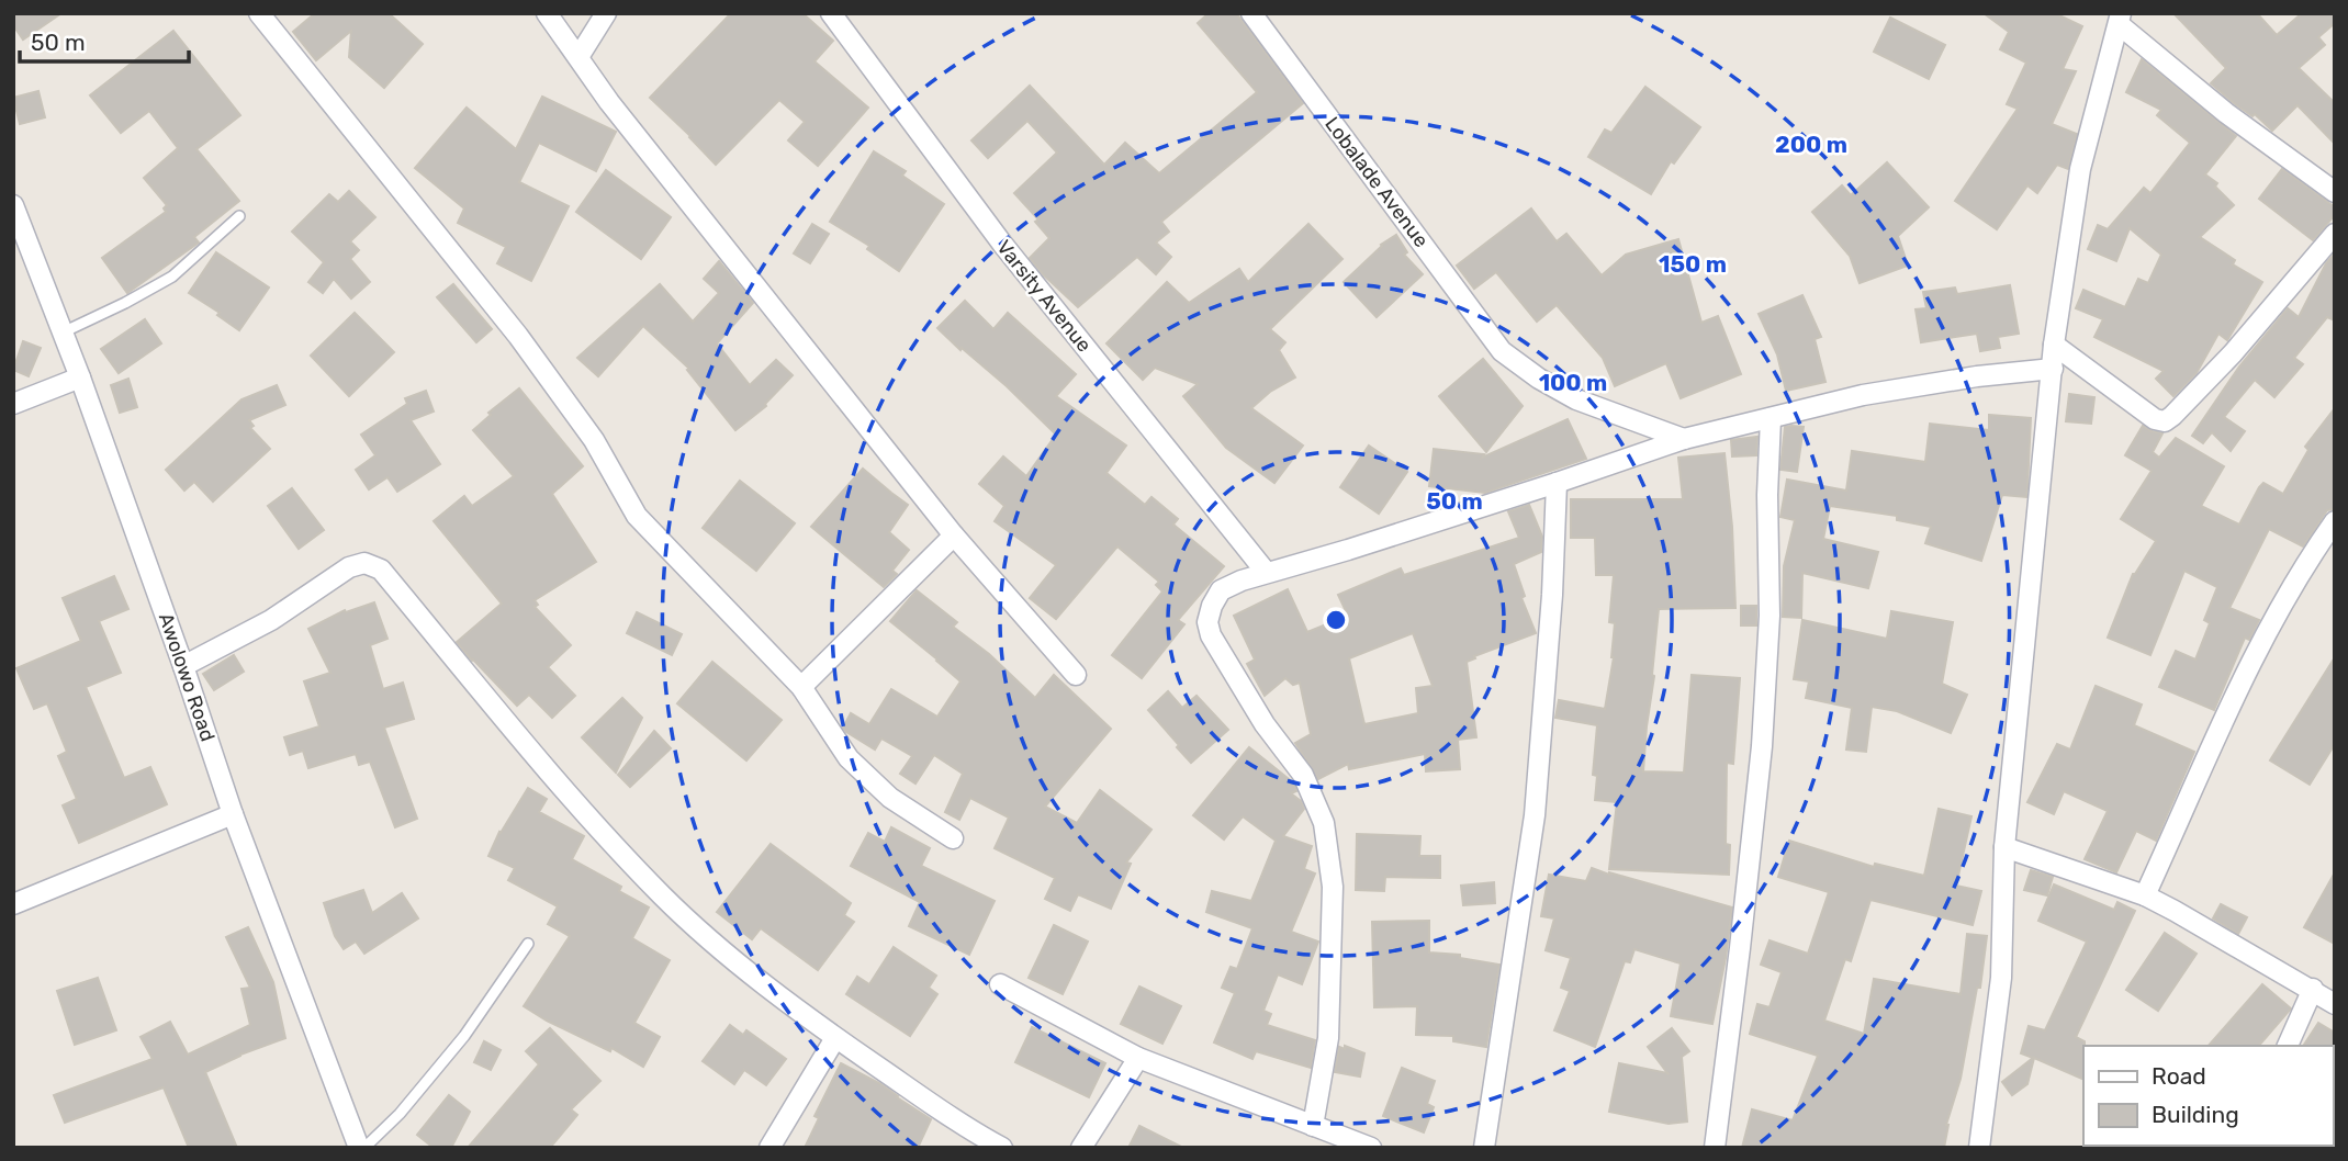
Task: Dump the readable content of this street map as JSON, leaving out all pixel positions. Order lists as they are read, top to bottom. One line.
{"streets":{"street":["Lobalade Avenue","Varsity Avenue","Awolowo Road"]},"legend":["Road","Building"],"scale_bar":"50 m","rings":["200 m","150 m","100 m","50 m"]}
